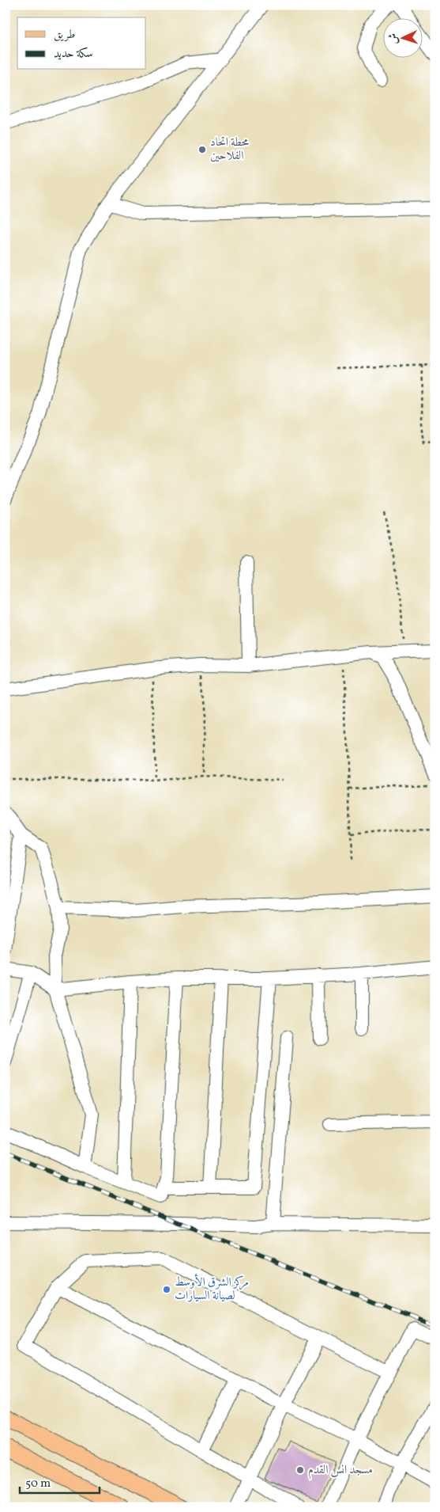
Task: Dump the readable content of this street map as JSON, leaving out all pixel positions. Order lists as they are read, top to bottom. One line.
{"places":["محطة اتحاد الفلاحين","مركز الشرق الأوسط لصيانة السيارات","مسجد انس القدم"],"legend":["طريق","سكة حديد"],"scale_bar":"50 m","north":"left"}
